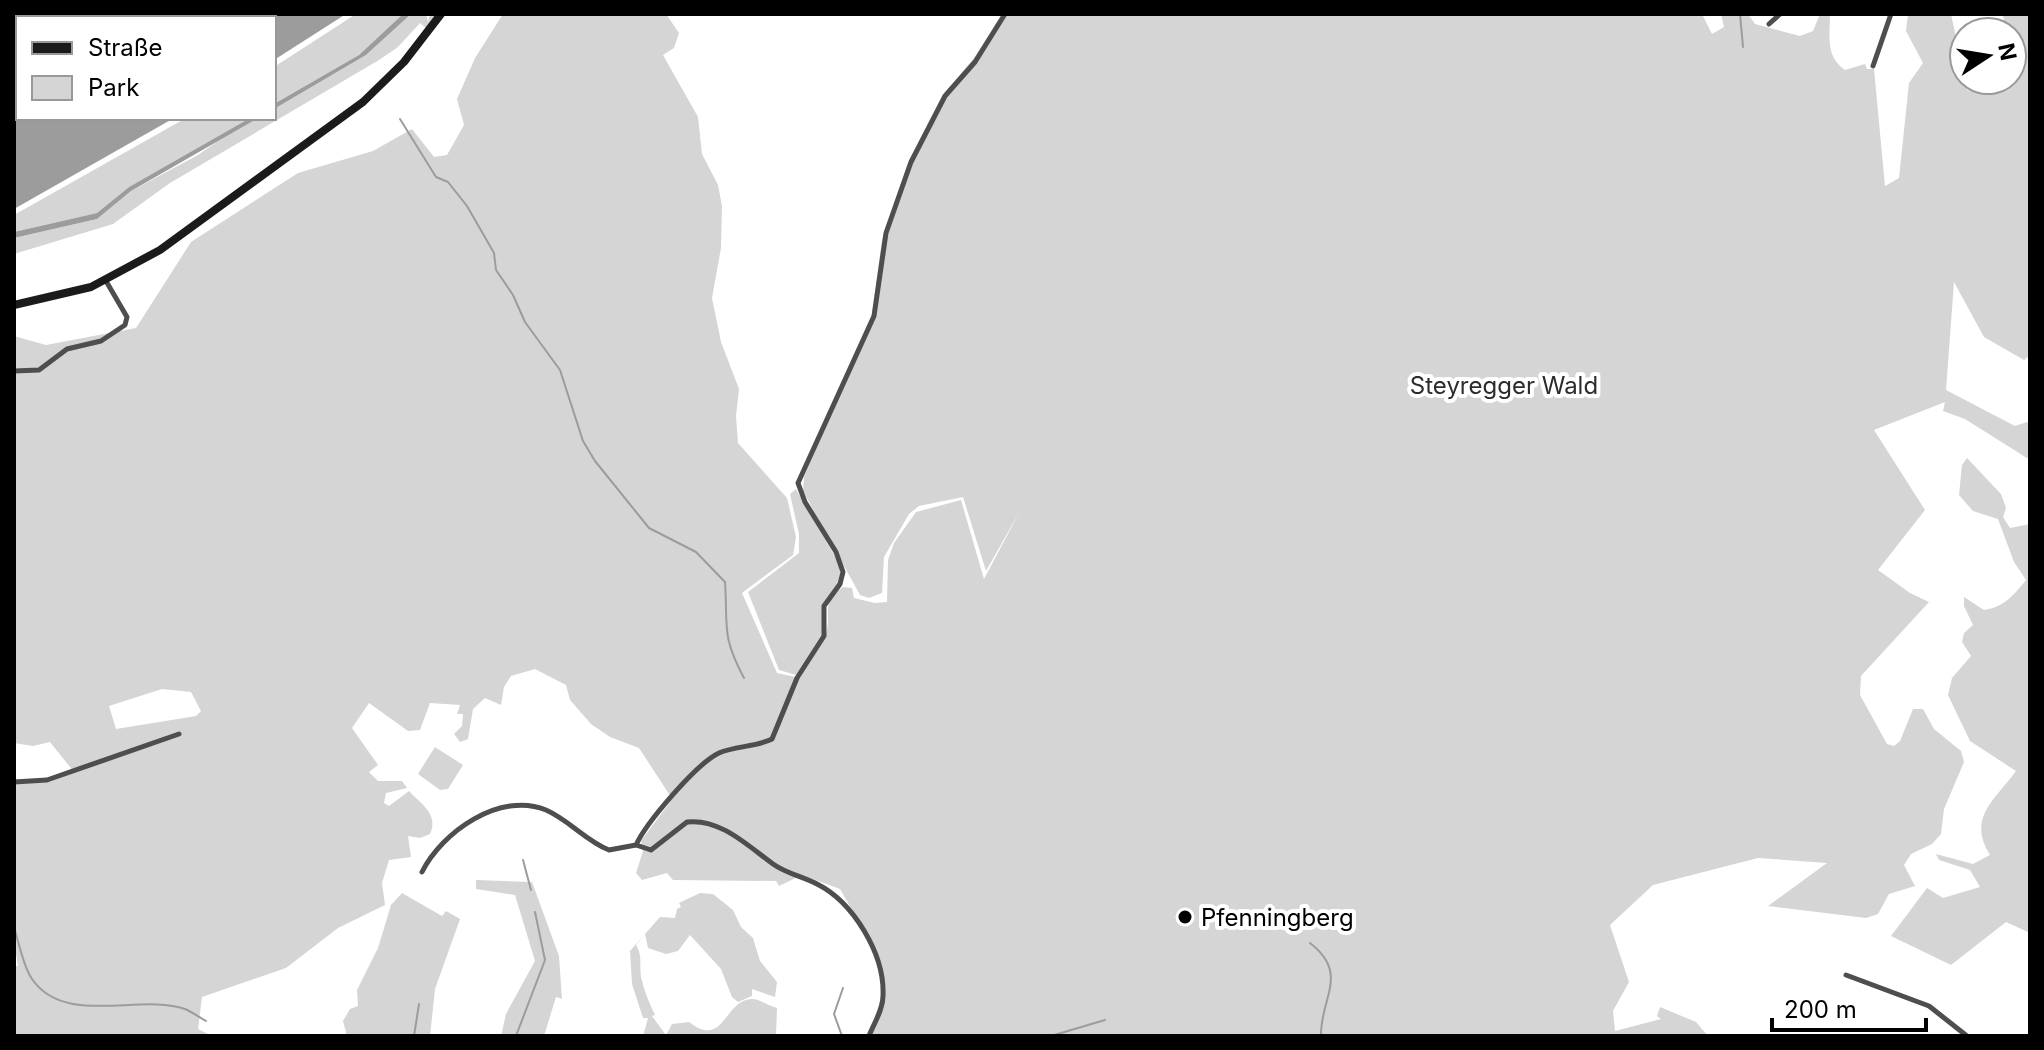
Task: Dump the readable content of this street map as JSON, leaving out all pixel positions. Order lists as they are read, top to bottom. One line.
{"parks":["Steyregger Wald"],"places":["Pfenningberg"],"legend":["Straße","Park"],"scale_bar":"200 m","north":"right"}
